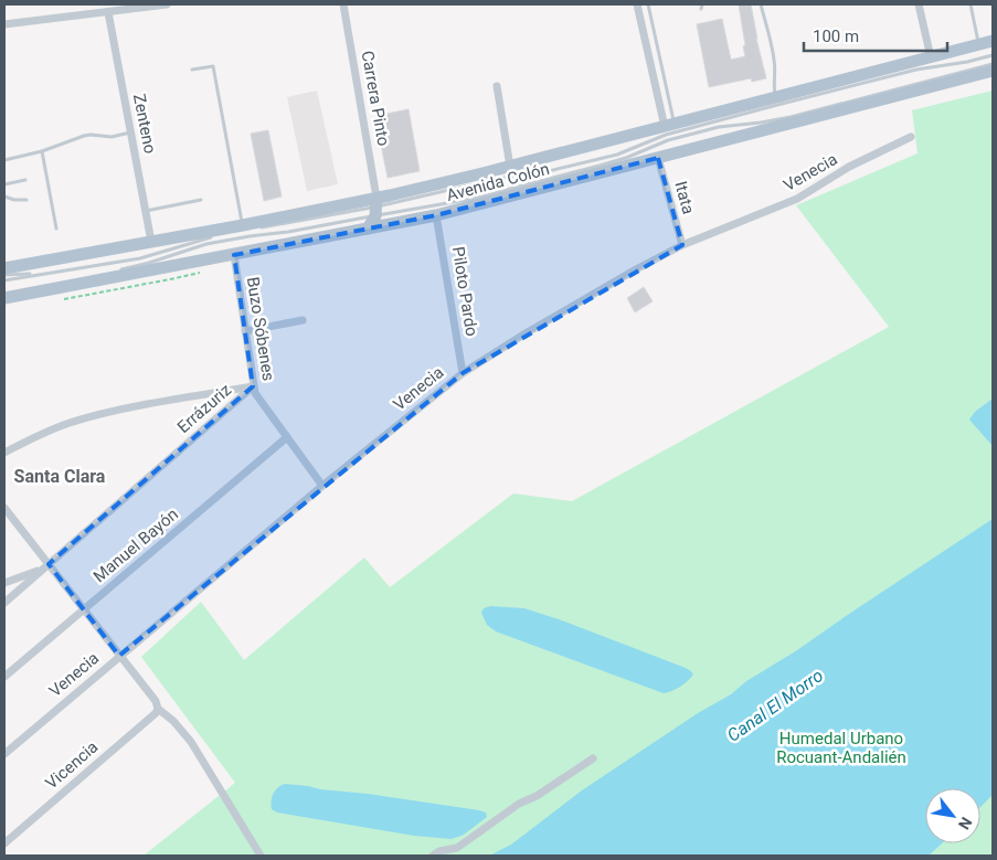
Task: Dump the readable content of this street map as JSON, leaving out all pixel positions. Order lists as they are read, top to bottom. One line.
{"streets":{"main road":["Avenida Colón"],"street":["Carrera Pinto","Zenteno","Venecia","Itata","Piloto Pardo","Buzo Sóbenes","Errázuriz","Manuel Bayón","Vicencia"]},"crossings":[["Carrera Pinto","Avenida Colón"],["Zenteno","Avenida Colón"],["Venecia","Itata"],["Venecia","Piloto Pardo"],["Venecia","Buzo Sóbenes"],["Avenida Colón","Itata"],["Avenida Colón","Piloto Pardo"],["Avenida Colón","Buzo Sóbenes"],["Buzo Sóbenes","Errázuriz"],["Buzo Sóbenes","Manuel Bayón"]],"districts":["Santa Clara"],"water":["Canal El Morro"],"parks":["Humedal Urbano Rocuant-Andalién"],"scale_bar":"100 m","north":"bottom right"}
